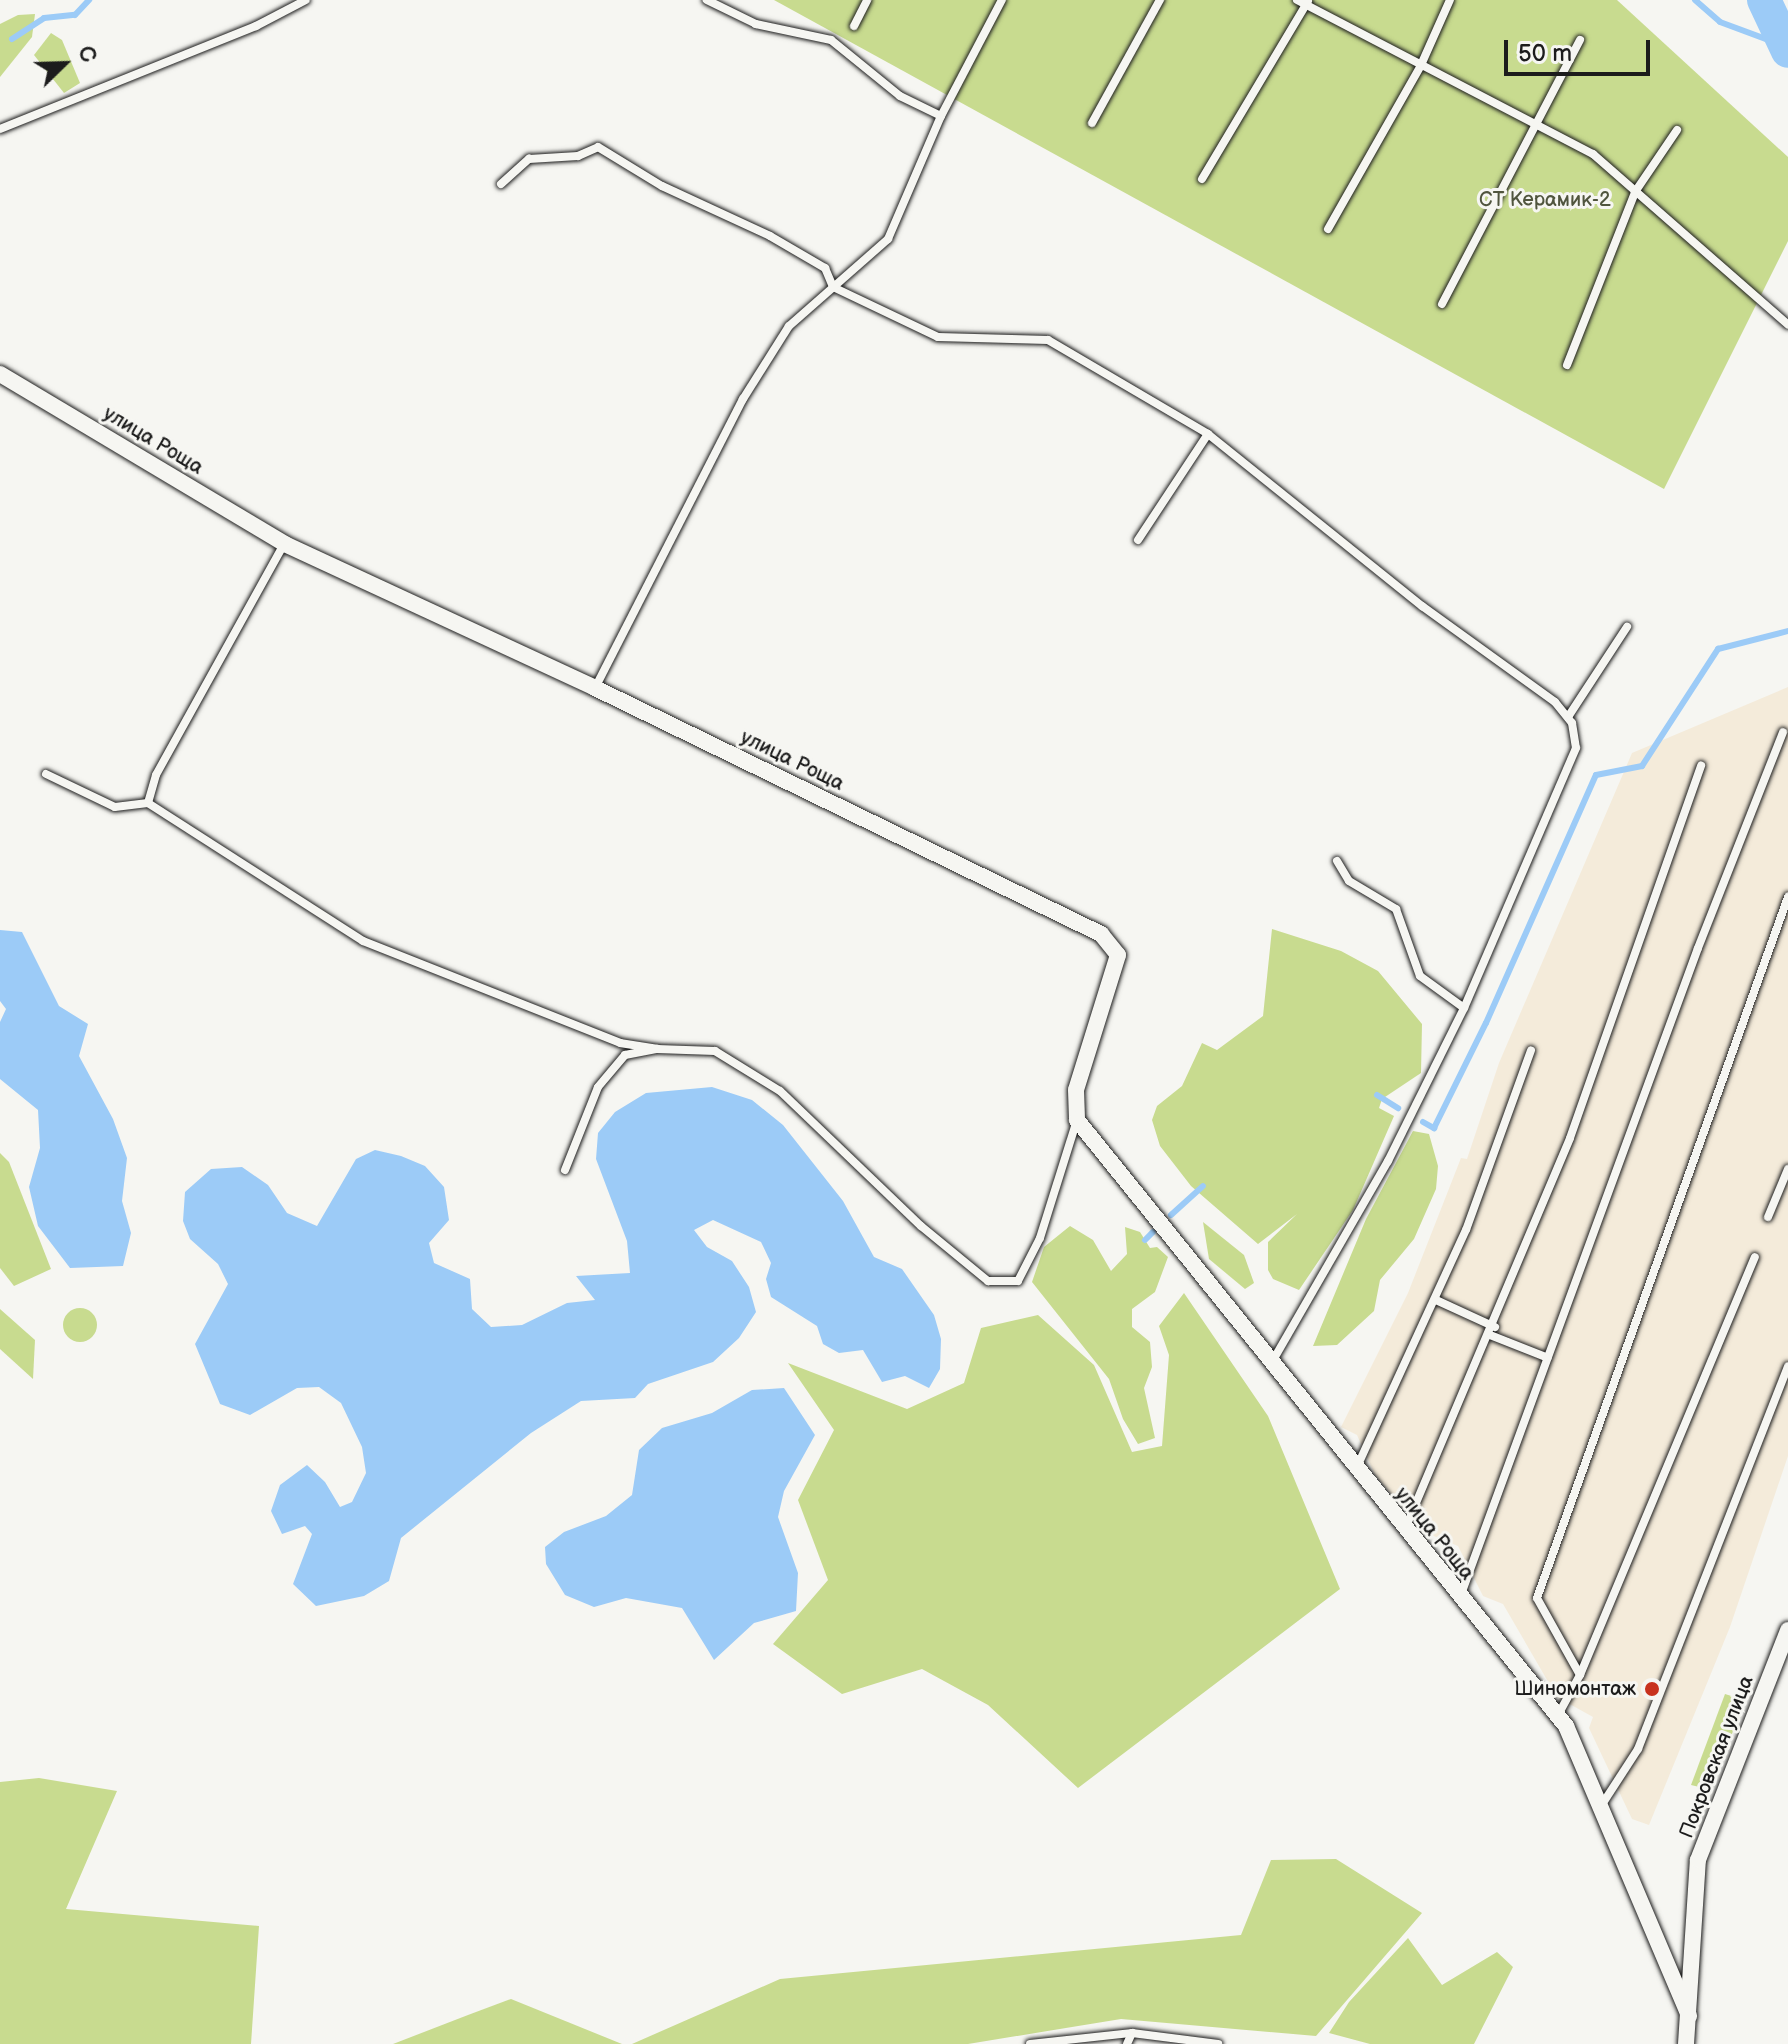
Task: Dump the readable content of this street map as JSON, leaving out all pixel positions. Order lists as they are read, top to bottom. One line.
{"streets":{"street":["улица Роща","Покровская улица"]},"crossings":[["улица Роща","Покровская улица"]],"parks":["СТ Керамик-2"],"places":["Шиномонтаж"],"scale_bar":"50 m","north":"top right"}
